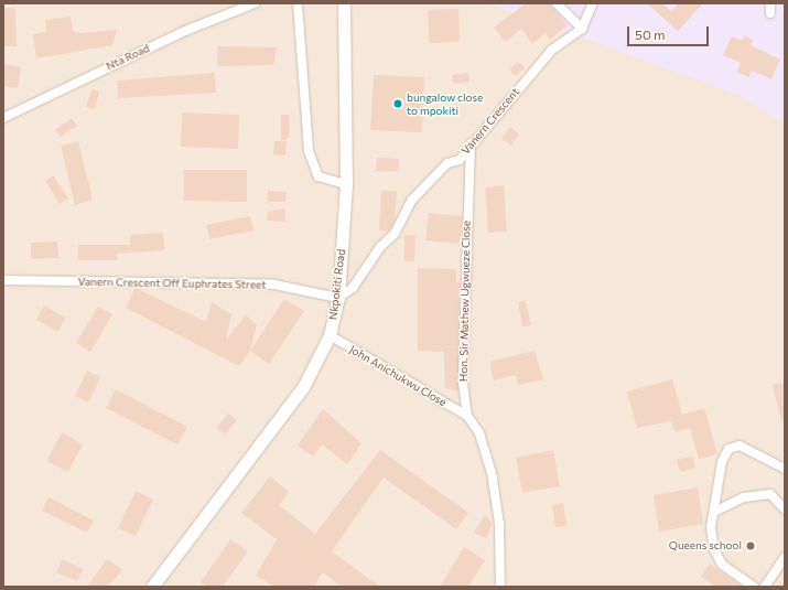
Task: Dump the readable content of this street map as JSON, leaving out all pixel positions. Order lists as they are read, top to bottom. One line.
{"streets":{"main road":["Nkpokiti Road"],"street":["Nta Road","Vanern Crescent","Vanern Crescent Off Euphrates Street","Hon. Sir Mathew Ugwueze Close","John Anichukwu Close"]},"crossings":[["Vanern Crescent","Vanern Crescent Off Euphrates Street"],["Vanern Crescent","Nkpokiti Road"],["Vanern Crescent","Hon. Sir Mathew Ugwueze Close"],["Vanern Crescent Off Euphrates Street","Nkpokiti Road"],["Nkpokiti Road","John Anichukwu Close"],["Hon. Sir Mathew Ugwueze Close","John Anichukwu Close"]],"places":["bungalow close to mpokiti","Queens school"],"scale_bar":"50 m"}
